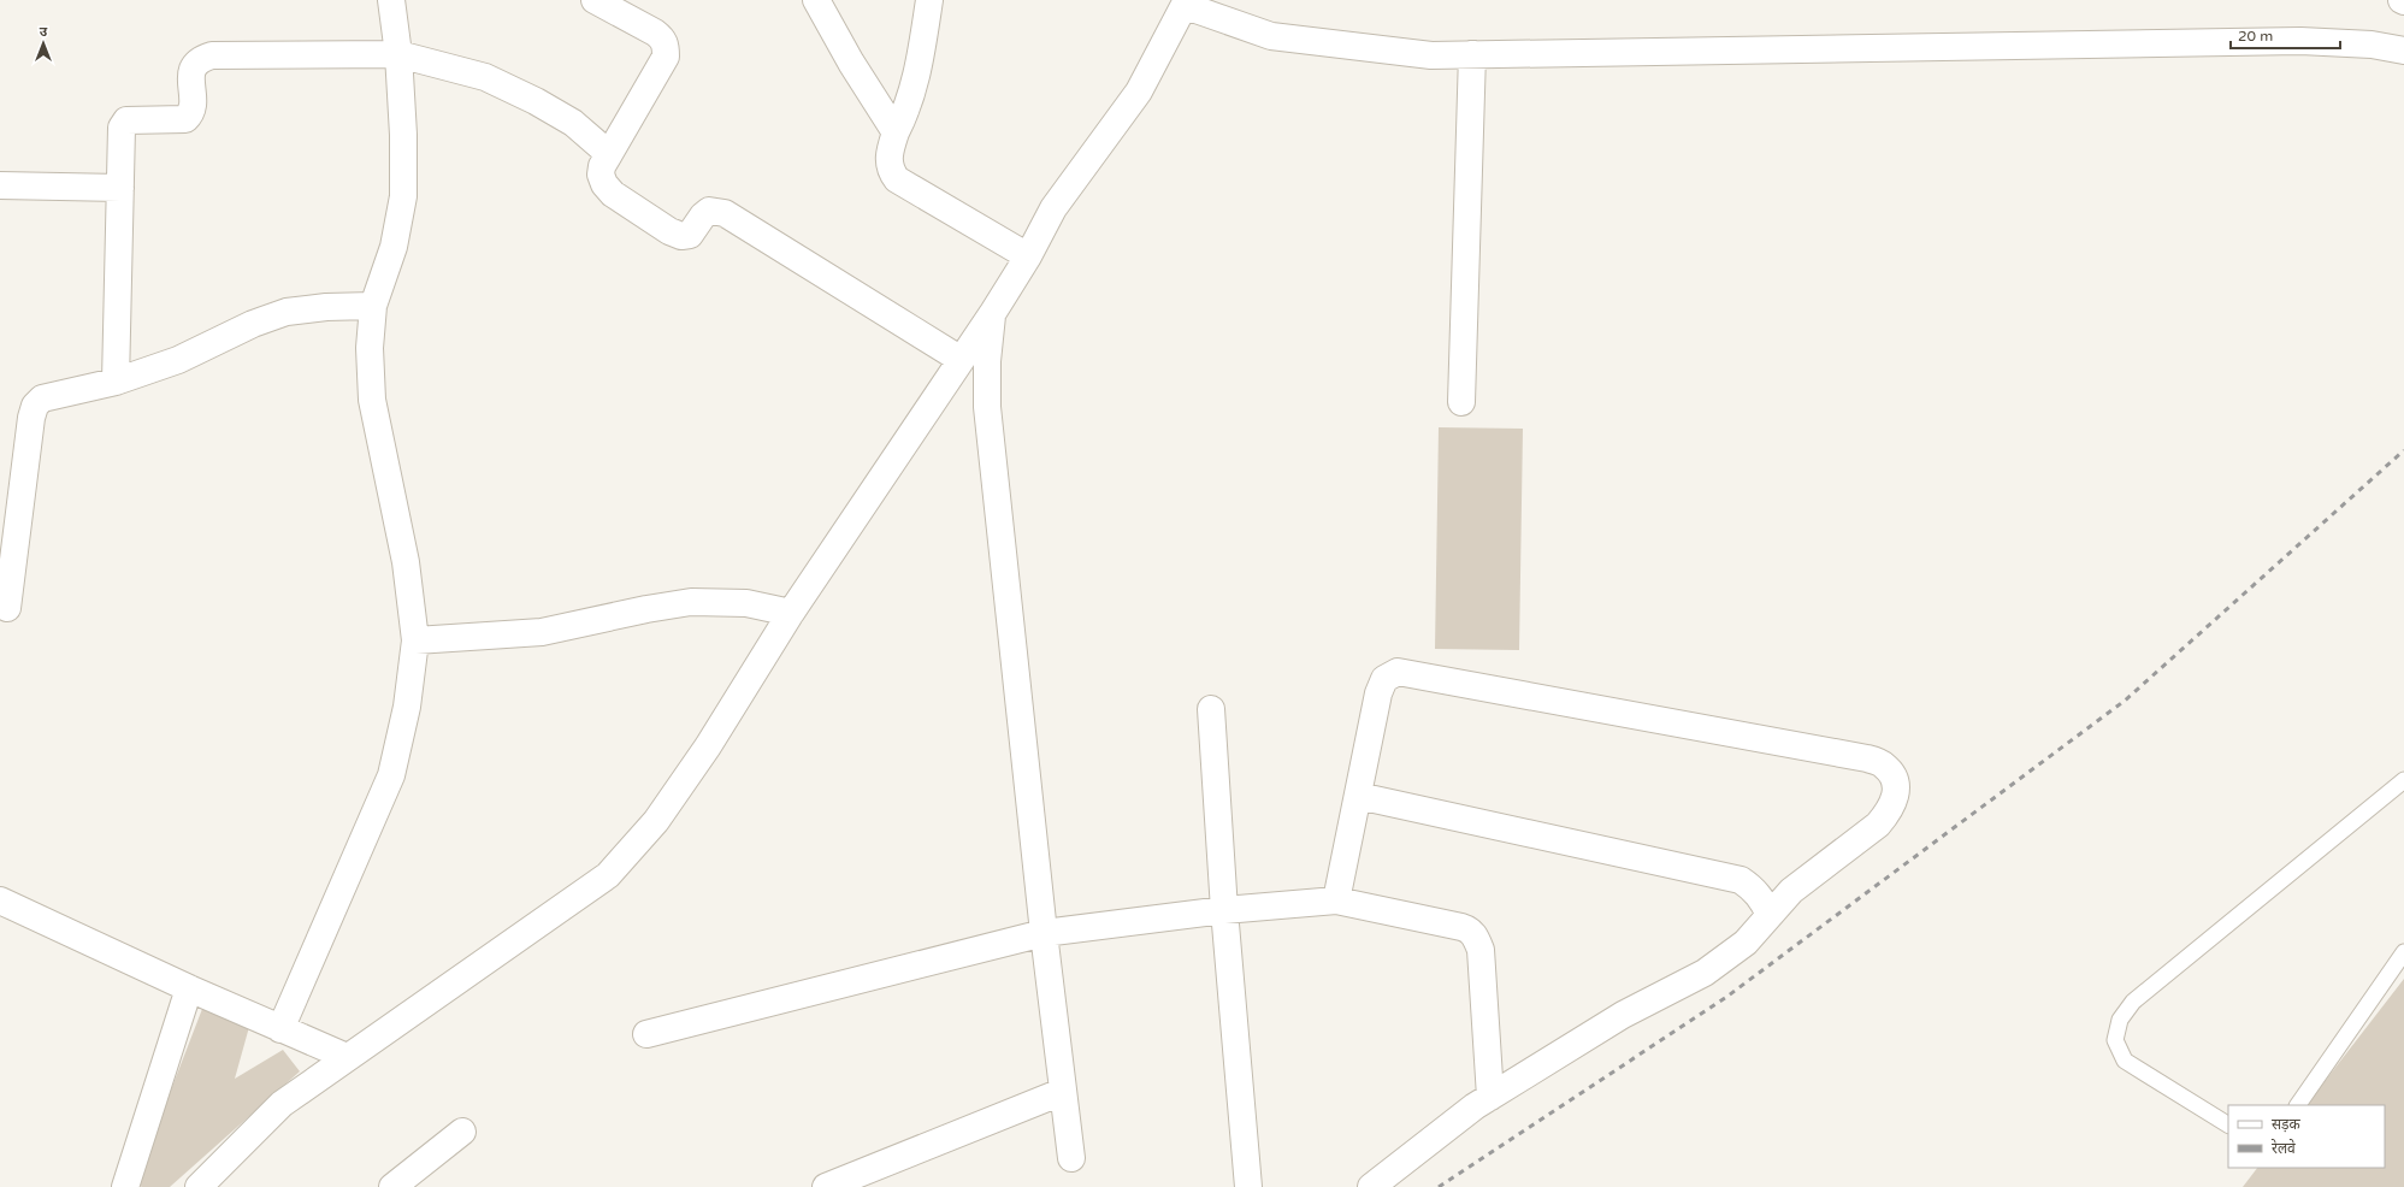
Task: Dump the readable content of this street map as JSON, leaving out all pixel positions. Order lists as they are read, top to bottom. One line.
{"legend":["सड़क","रेलवे"],"scale_bar":"20 m","north":"top"}
